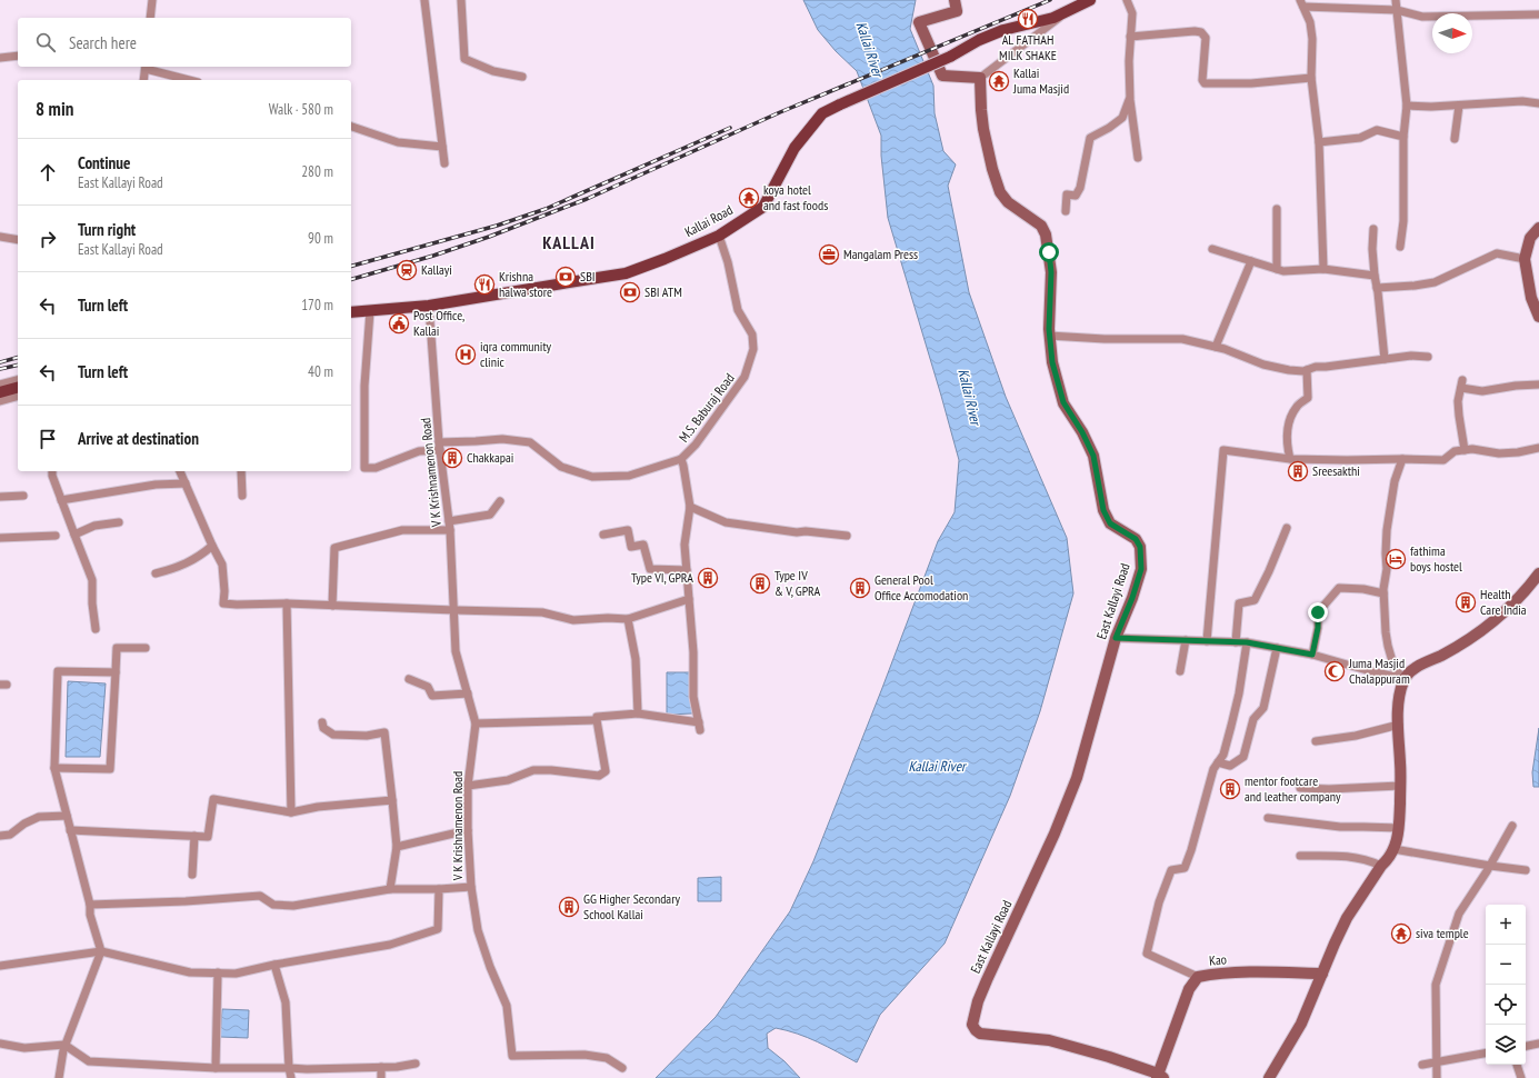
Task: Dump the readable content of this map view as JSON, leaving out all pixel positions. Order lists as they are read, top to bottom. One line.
{"streets":{"main road":["Kallai Road"],"street":["M.S. Baburaj Road","V K Krishnamenon Road","East Kallayi Road","Kao"]},"crossings":[["Kallai Road","M.S. Baburaj Road"],["Kallai Road","V K Krishnamenon Road"],["East Kallayi Road","Kao"]],"districts":["KALLAI"],"water":["Kallai River"],"places":{"restaurant":["AL FATHAH MILK SHAKE","Krishna halwa store"],"temple":["Kallai Juma Masjid","koya hotel and fast foods","siva temple"],"office":["Mangalam Press"],"station":["Kallayi"],"bank":["SBI","SBI ATM"],"public building":["Post Office, Kallai"],"hospital":["iqra community clinic"],"building":["Chakkapai","Sreesakthi","Type VI, GPRA","Type IV & V, GPRA","General Pool Office Accomodation","Health Care India","mentor footcare and leather company","GG Higher Secondary School Kallai"],"hotel":["fathima boys hostel"],"mosque":["Juma Masjid Chalappuram"]},"north":"right","page":{"search":"Search here","heading":["8 min","Walk · 580 m"],"list":[["Continue","East Kallayi Road","280 m"],["Turn right","East Kallayi Road","90 m"],["Turn left","170 m"],["Turn left","40 m"],"Arrive at destination"],"map_buttons":["+","−"]}}
